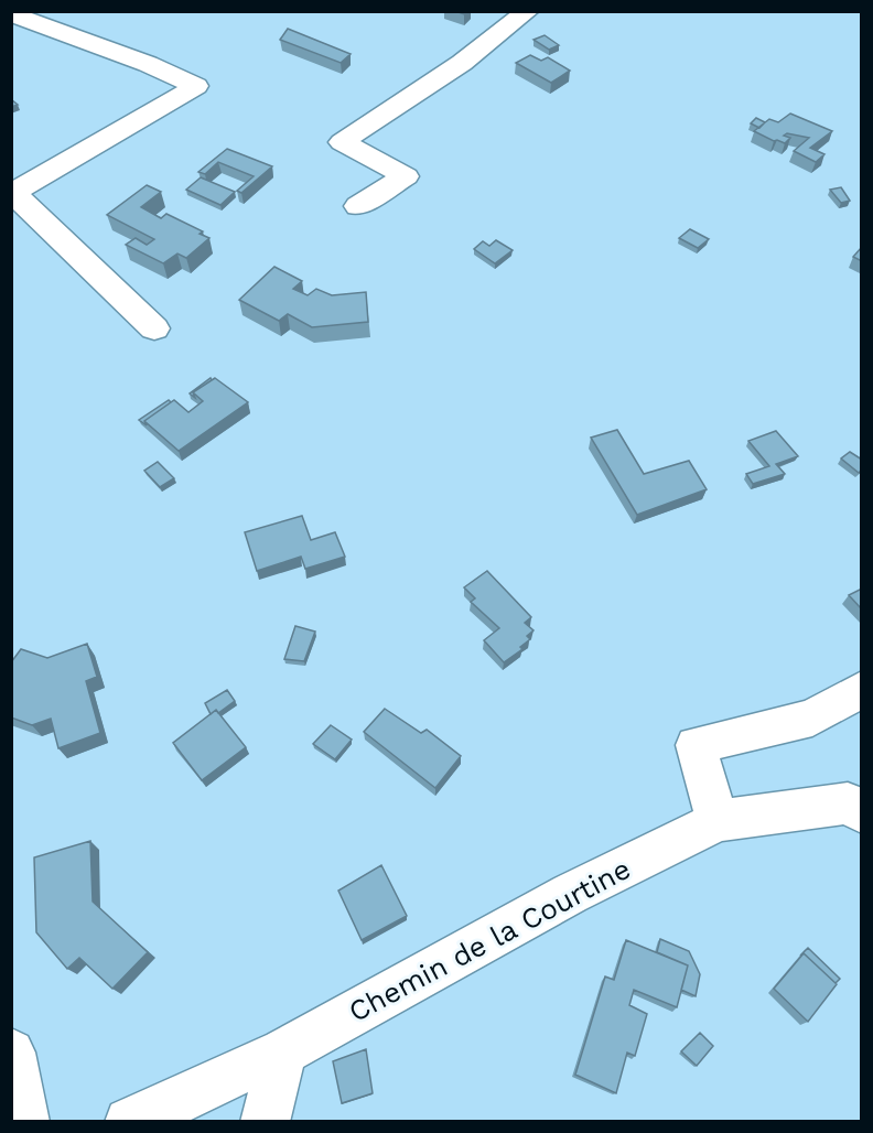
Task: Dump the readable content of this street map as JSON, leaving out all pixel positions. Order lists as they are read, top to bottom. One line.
{"streets":{"street":["Chemin de la Courtine"]}}
